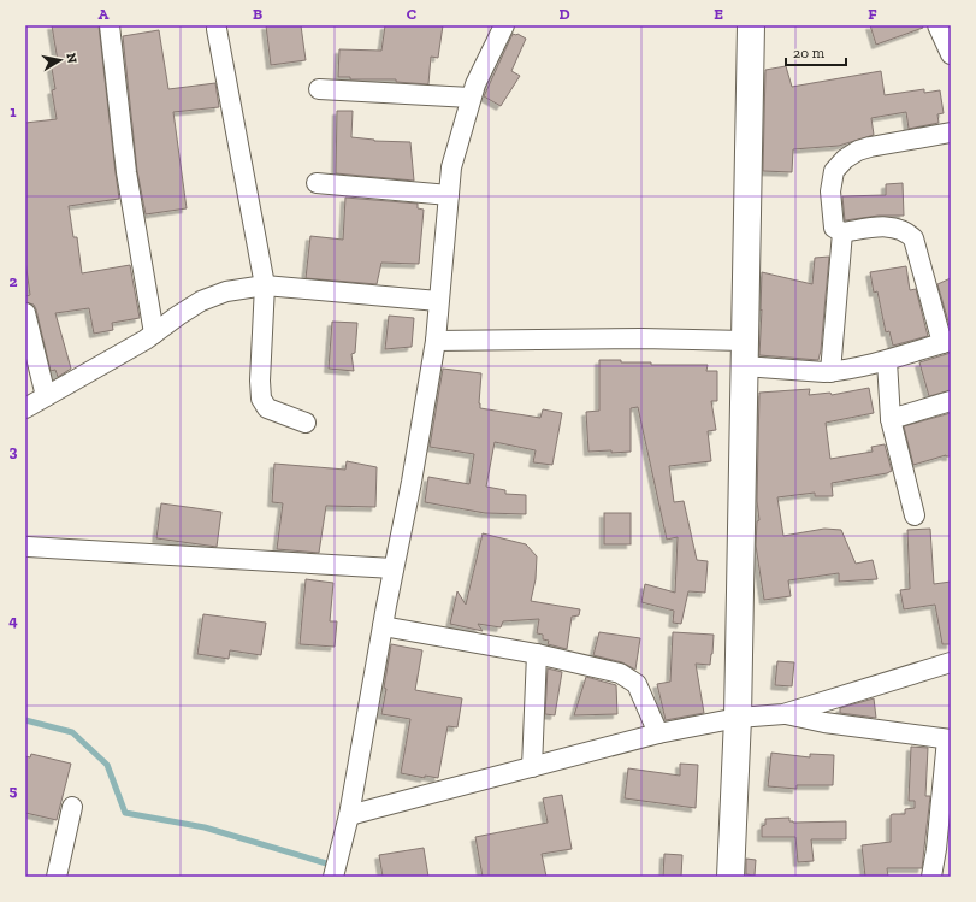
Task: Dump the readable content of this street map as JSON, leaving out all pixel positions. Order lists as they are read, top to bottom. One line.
{"scale_bar":"20 m","north":"right","grid":{"columns":["A","B","C","D","E","F"],"rows":["1","2","3","4","5"]}}
